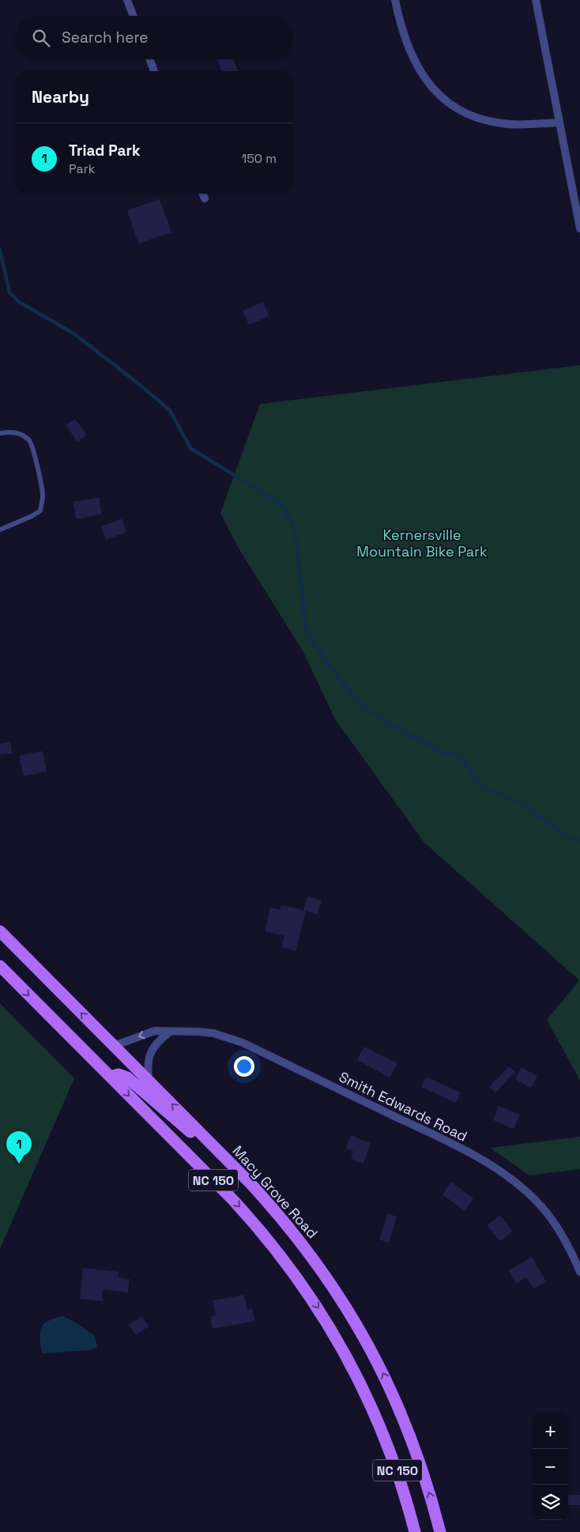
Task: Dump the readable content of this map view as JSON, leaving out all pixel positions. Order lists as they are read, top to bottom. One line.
{"streets":{"main road":["NC 150","Macy Grove Road"],"street":["Smith Edwards Road"]},"crossings":[["Smith Edwards Road","Macy Grove Road"]],"parks":["Kernersville Mountain Bike Park"],"page":{"search":"Search here","heading":"Nearby","list":[{"mark":"1","name":"Triad Park","note":"Park","value":"150 m"}],"pins":"1","map_buttons":["+","−"]}}
